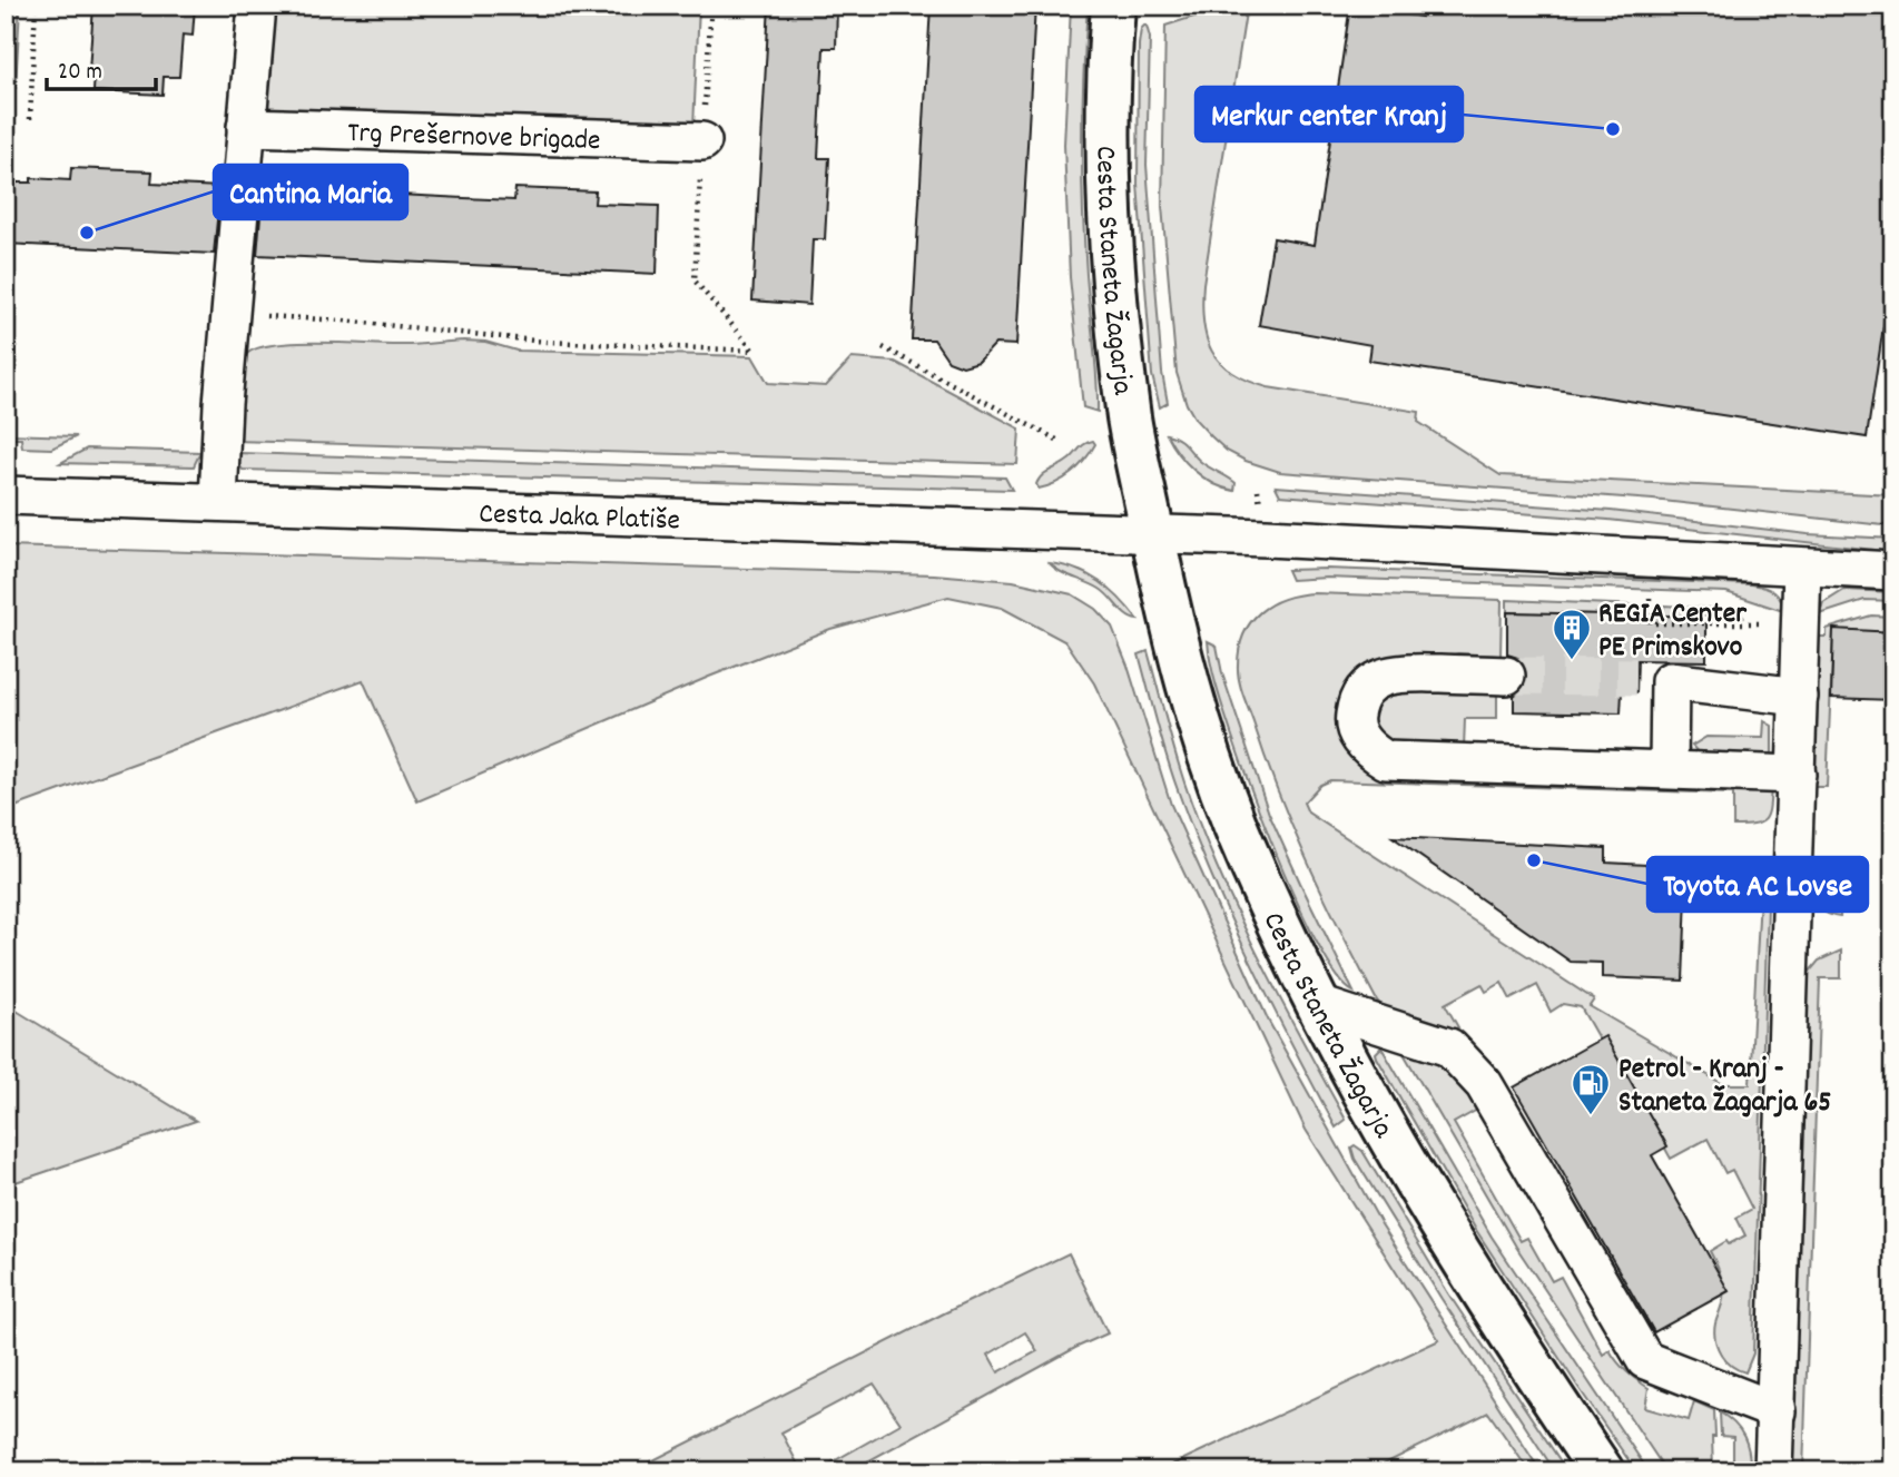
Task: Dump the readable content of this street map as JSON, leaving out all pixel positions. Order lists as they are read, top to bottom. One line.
{"streets":{"main road":["Cesta Staneta Žagarja"],"street":["Trg Prešernove brigade","Cesta Jaka Platiše"]},"crossings":[["Cesta Staneta Žagarja","Cesta Jaka Platiše"]],"places":{"other":["Merkur center Kranj","Cantina Maria","Toyota AC Lovse"],"building":["REGIA Center PE Primskovo"],"fuel station":["Petrol - Kranj - Staneta Žagarja 65"]},"scale_bar":"20 m"}
